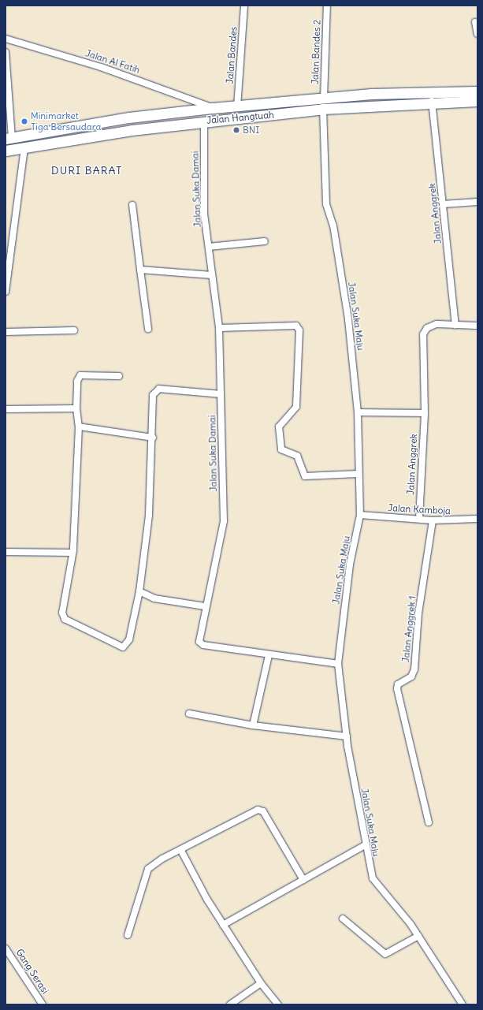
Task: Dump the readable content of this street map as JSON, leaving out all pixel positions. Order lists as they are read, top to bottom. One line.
{"streets":{"highway":["Jalan Hangtuah"],"street":["Jalan Bandes 2","Jalan Bandes","Jalan Al Fatih","Jalan Suka Damai","Jalan Anggrek","Jalan Suka Maju","Jalan Kamboja","Jalan Anggrek 1","Gang Serasi"]},"crossings":[["Jalan Bandes 2","Jalan Hangtuah"],["Jalan Bandes 2","Jalan Suka Maju"],["Jalan Bandes","Jalan Hangtuah"],["Jalan Al Fatih","Jalan Hangtuah"],["Jalan Hangtuah","Jalan Suka Damai"],["Jalan Hangtuah","Jalan Anggrek"],["Jalan Hangtuah","Jalan Suka Maju"],["Jalan Suka Damai","Jalan Suka Maju"],["Jalan Anggrek","Jalan Kamboja"],["Jalan Suka Maju","Jalan Kamboja"],["Jalan Kamboja","Jalan Anggrek 1"]],"districts":["DURI BARAT"],"places":["Minimarket Tiga Bersaudara","BNI"]}
